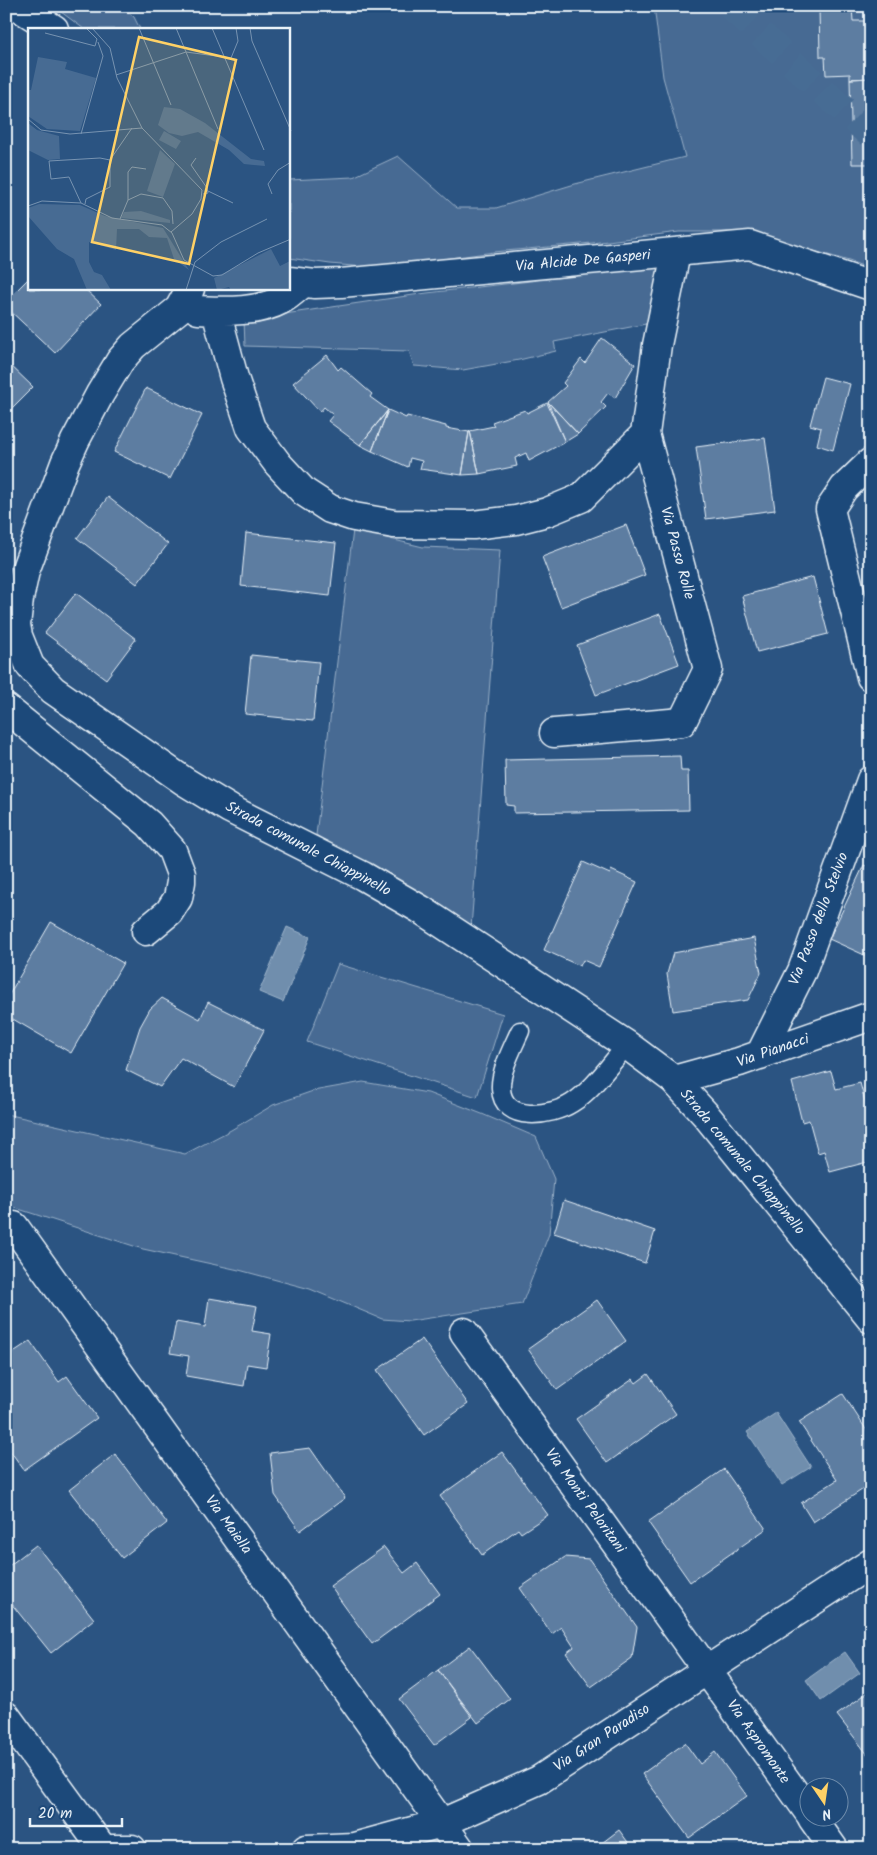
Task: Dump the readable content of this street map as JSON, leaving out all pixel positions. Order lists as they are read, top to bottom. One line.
{"streets":{"street":["Via Alcide De Gasperi","Via Passo Rolle","Strada comunale Chiappinello","Via Passo dello Stelvio","Via Pianacci","Via Monti Peloritani","Via Maiella","Via Gran Paradiso","Via Aspromonte"]},"crossings":[["Via Alcide De Gasperi","Via Passo Rolle"],["Strada comunale Chiappinello","Via Pianacci"],["Via Passo dello Stelvio","Via Pianacci"],["Via Monti Peloritani","Via Gran Paradiso"],["Via Monti Peloritani","Via Aspromonte"],["Via Maiella","Via Gran Paradiso"],["Via Gran Paradiso","Via Aspromonte"]],"scale_bar":"20 m","north":"bottom"}
